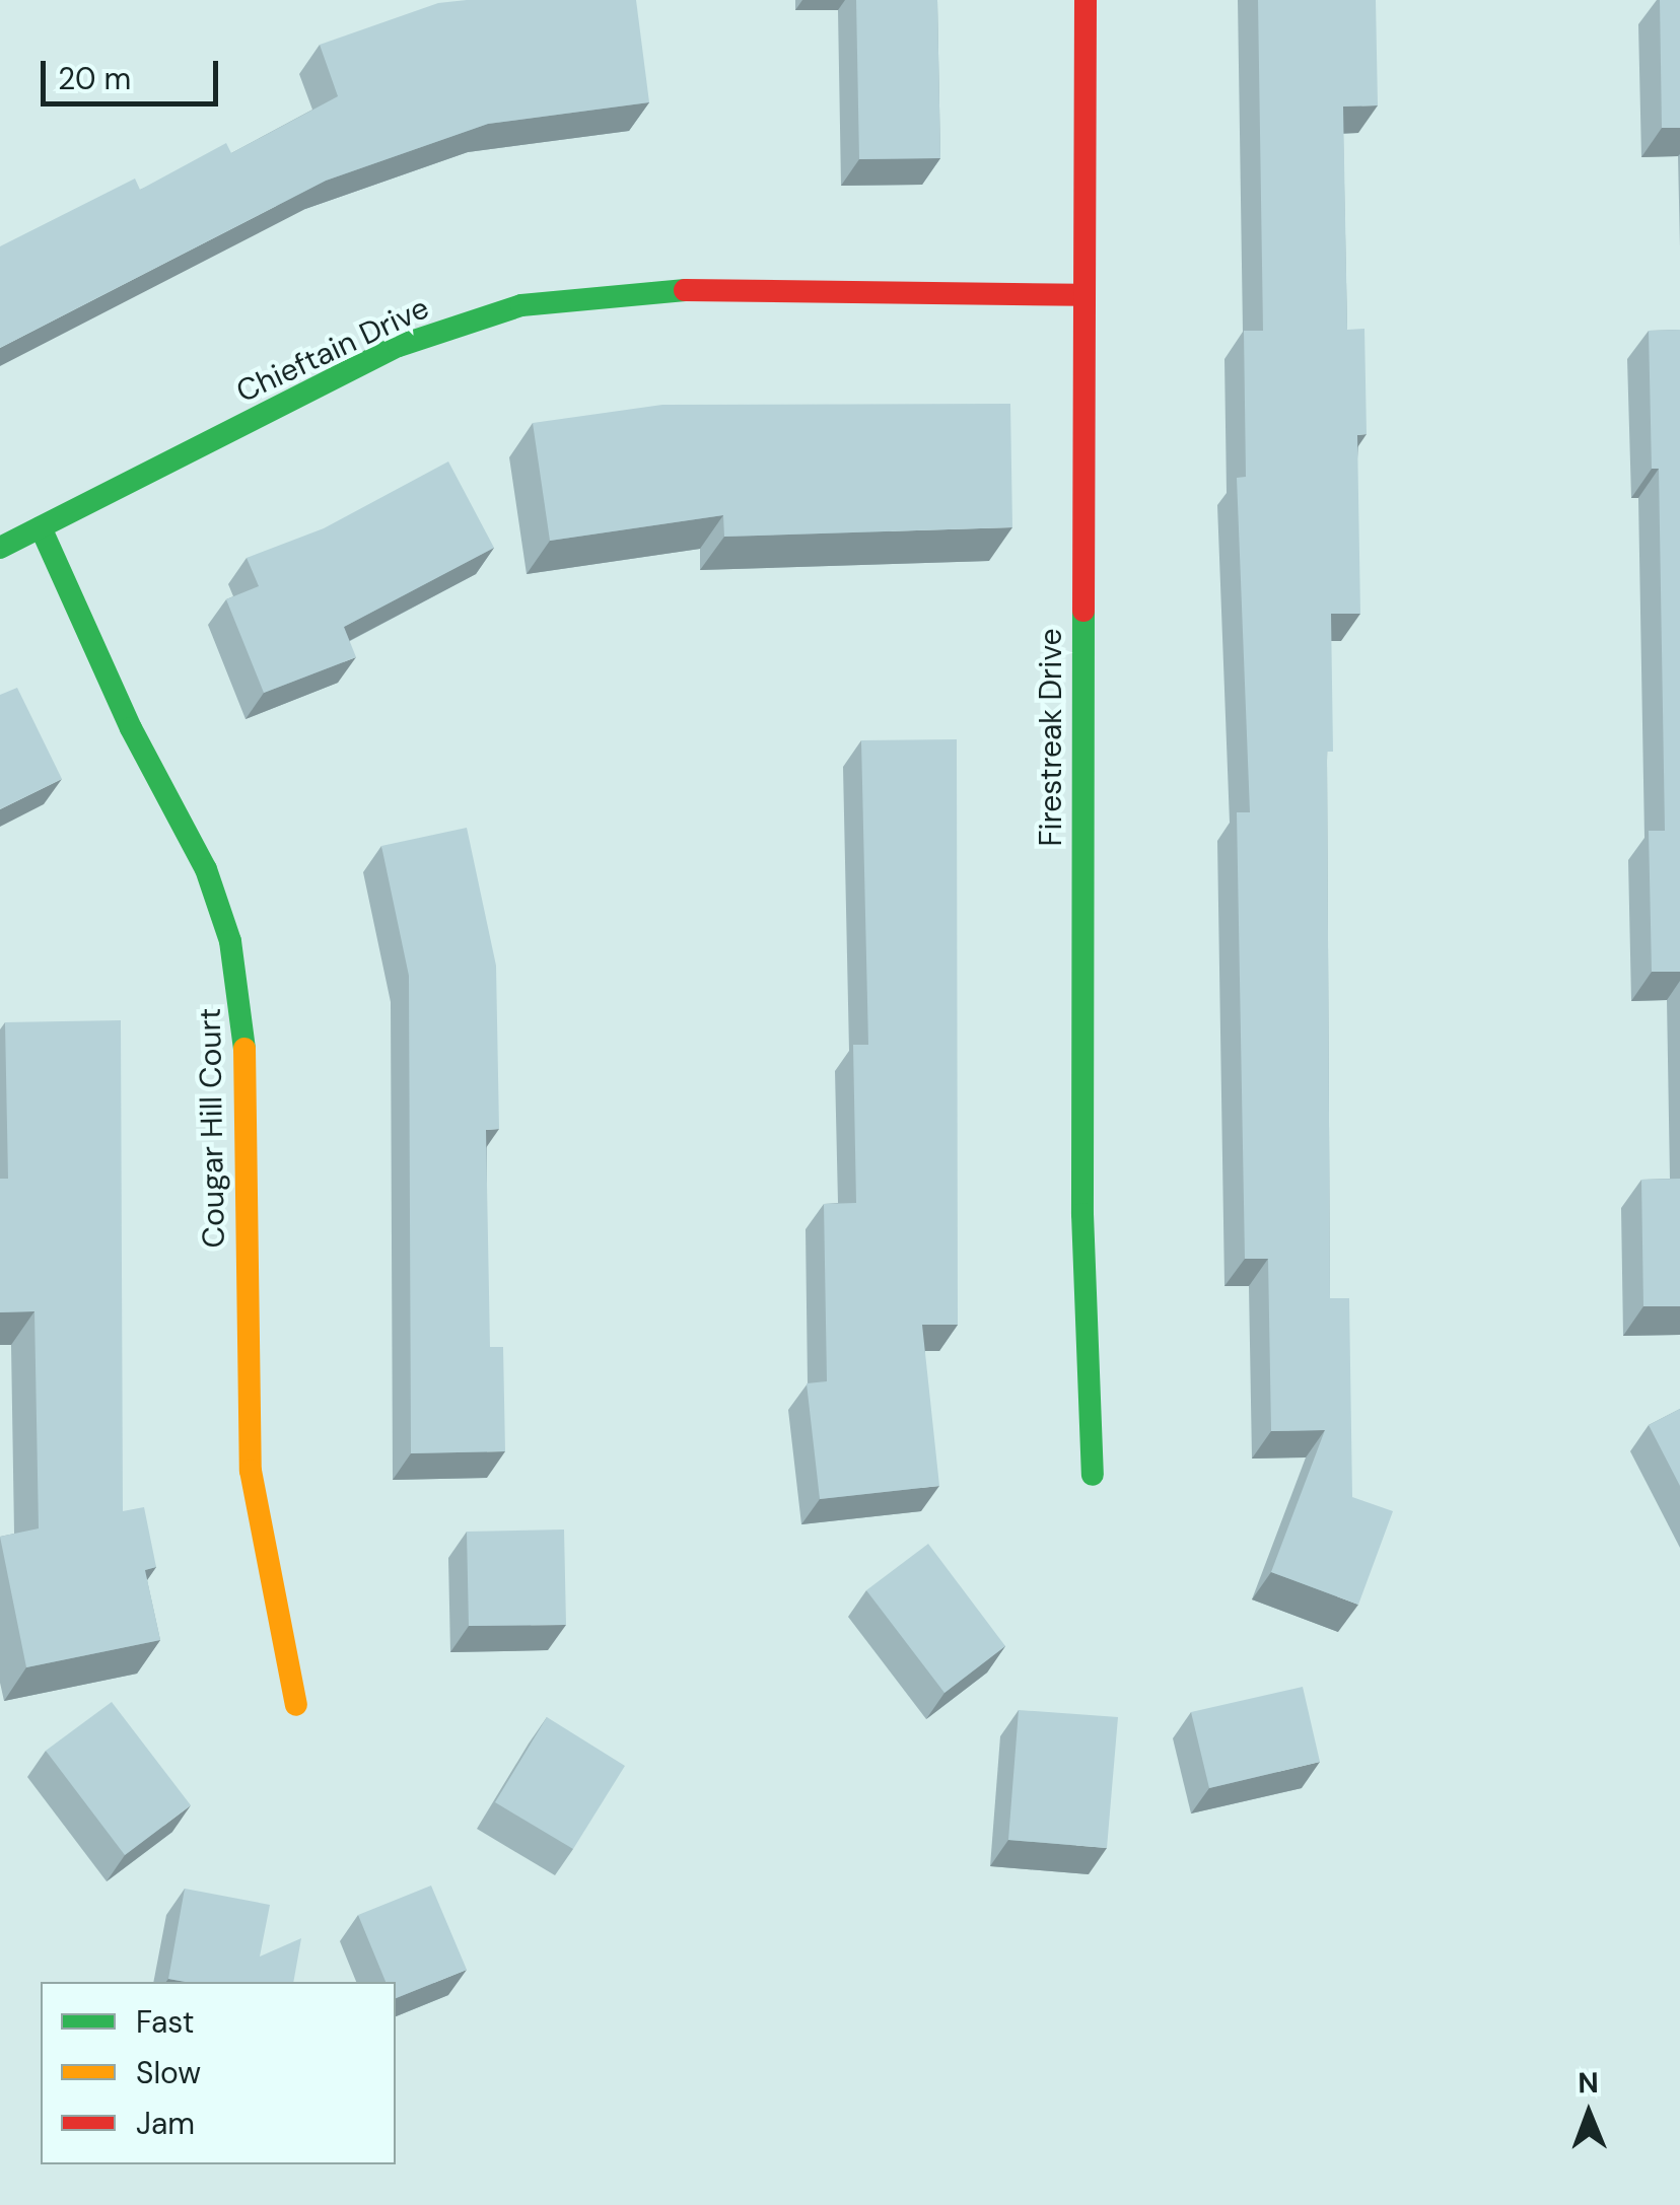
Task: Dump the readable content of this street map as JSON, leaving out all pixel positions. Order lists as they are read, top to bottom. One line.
{"streets":{"street":["Chieftain Drive","Firestreak Drive","Cougar Hill Court"]},"crossings":[["Chieftain Drive","Firestreak Drive"],["Chieftain Drive","Cougar Hill Court"]],"legend":["Fast","Slow","Jam"],"scale_bar":"20 m","north":"top"}
